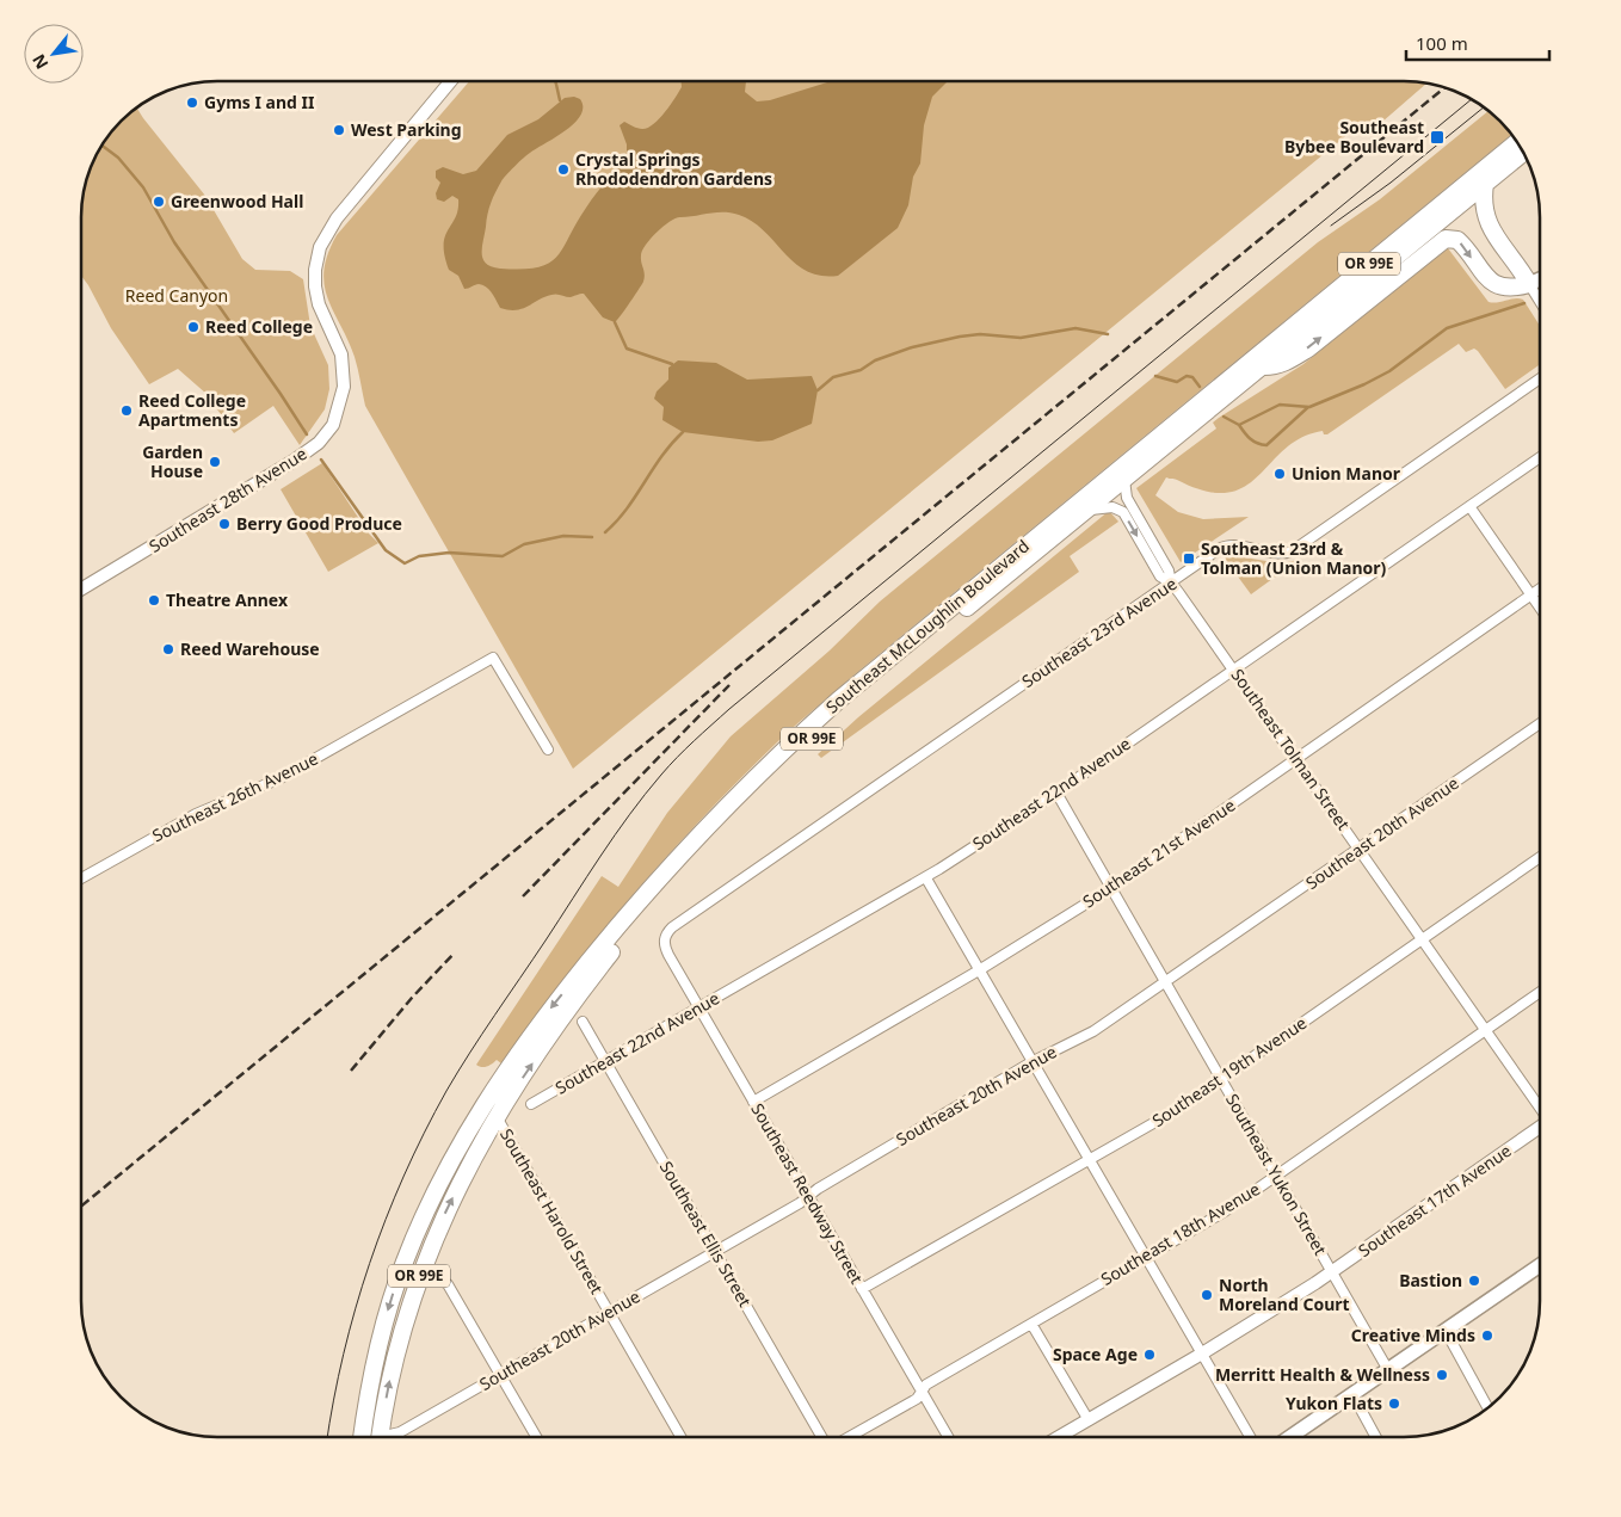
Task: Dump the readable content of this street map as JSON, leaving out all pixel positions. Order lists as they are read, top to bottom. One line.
{"streets":{"highway":["OR 99E","Southeast McLoughlin Boulevard"],"street":["Southeast 28th Avenue","Southeast 23rd Avenue","Southeast Tolman Street","Southeast 22nd Avenue","Southeast 26th Avenue","Southeast 20th Avenue","Southeast 21st Avenue","Southeast 19th Avenue","Southeast Yukon Street","Southeast Reedway Street","Southeast 17th Avenue","Southeast Harold Street","Southeast Ellis Street","Southeast 18th Avenue"]},"crossings":[["Southeast McLoughlin Boulevard","Southeast Tolman Street"],["Southeast McLoughlin Boulevard","Southeast Harold Street"],["Southeast 23rd Avenue","Southeast Tolman Street"],["Southeast 23rd Avenue","Southeast Reedway Street"],["Southeast Tolman Street","Southeast 22nd Avenue"],["Southeast Tolman Street","Southeast 20th Avenue"],["Southeast Tolman Street","Southeast 21st Avenue"],["Southeast Tolman Street","Southeast 19th Avenue"],["Southeast Tolman Street","Southeast 18th Avenue"],["Southeast 22nd Avenue","Southeast Yukon Street"],["Southeast 22nd Avenue","Southeast Reedway Street"],["Southeast 22nd Avenue","Southeast Ellis Street"],["Southeast 20th Avenue","Southeast Yukon Street"],["Southeast 20th Avenue","Southeast Reedway Street"],["Southeast 20th Avenue","Southeast Harold Street"],["Southeast 20th Avenue","Southeast Ellis Street"],["Southeast 21st Avenue","Southeast Yukon Street"],["Southeast 21st Avenue","Southeast Reedway Street"],["Southeast 19th Avenue","Southeast Yukon Street"],["Southeast 19th Avenue","Southeast Reedway Street"],["Southeast Yukon Street","Southeast 17th Avenue"],["Southeast Yukon Street","Southeast 18th Avenue"],["Southeast Reedway Street","Southeast 18th Avenue"]],"parks":["Reed Canyon"],"places":{"other":["Gyms I and II","West Parking","Crystal Springs Rhododendron Gardens","Greenwood Hall","Reed College","Reed College Apartments","Garden House","Union Manor","Berry Good Produce","Theatre Annex","Reed Warehouse","Bastion","North Moreland Court","Creative Minds","Space Age","Merritt Health & Wellness","Yukon Flats"],"transit":["Southeast Bybee Boulevard","Southeast 23rd & Tolman (Union Manor)"]},"scale_bar":"100 m","north":"bottom left"}
